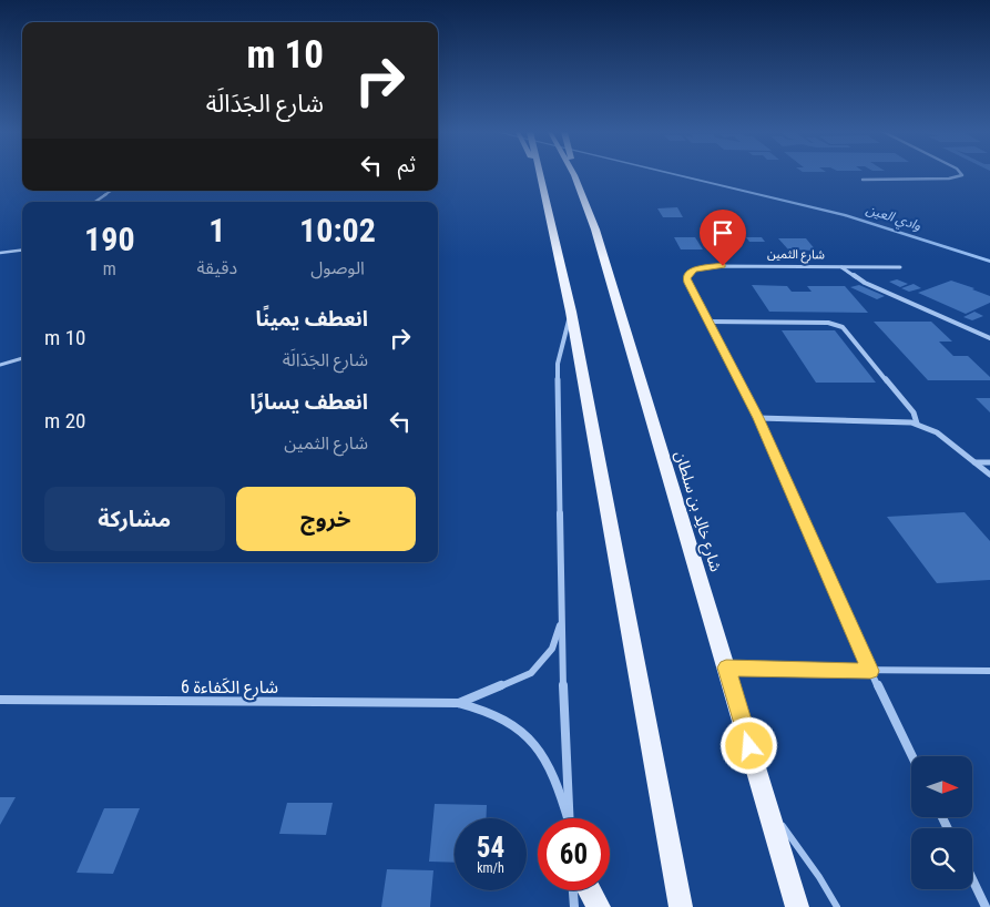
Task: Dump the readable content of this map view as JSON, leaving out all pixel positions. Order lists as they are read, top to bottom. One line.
{"streets":{"main road":["شارع خالِد بن سلطان"],"street":["شارع الثمين","شارع الكَفاءة 6"]},"water":["وادي العين"],"north":"right","page":{"turn":["10 m","شارع الجَدَالَة"],"then":"ثم","eta":["10:02","الوصول","1","دقيقة","190","m"],"list":[{"name":"انعطف يمينًا","note":"شارع الجَدَالَة","value":"10 m"},{"name":"انعطف يسارًا","note":"شارع الثمين","value":"20 m"}],"buttons":["خروج","مشاركة"],"speed":"54 km/h","limit":"60"}}
